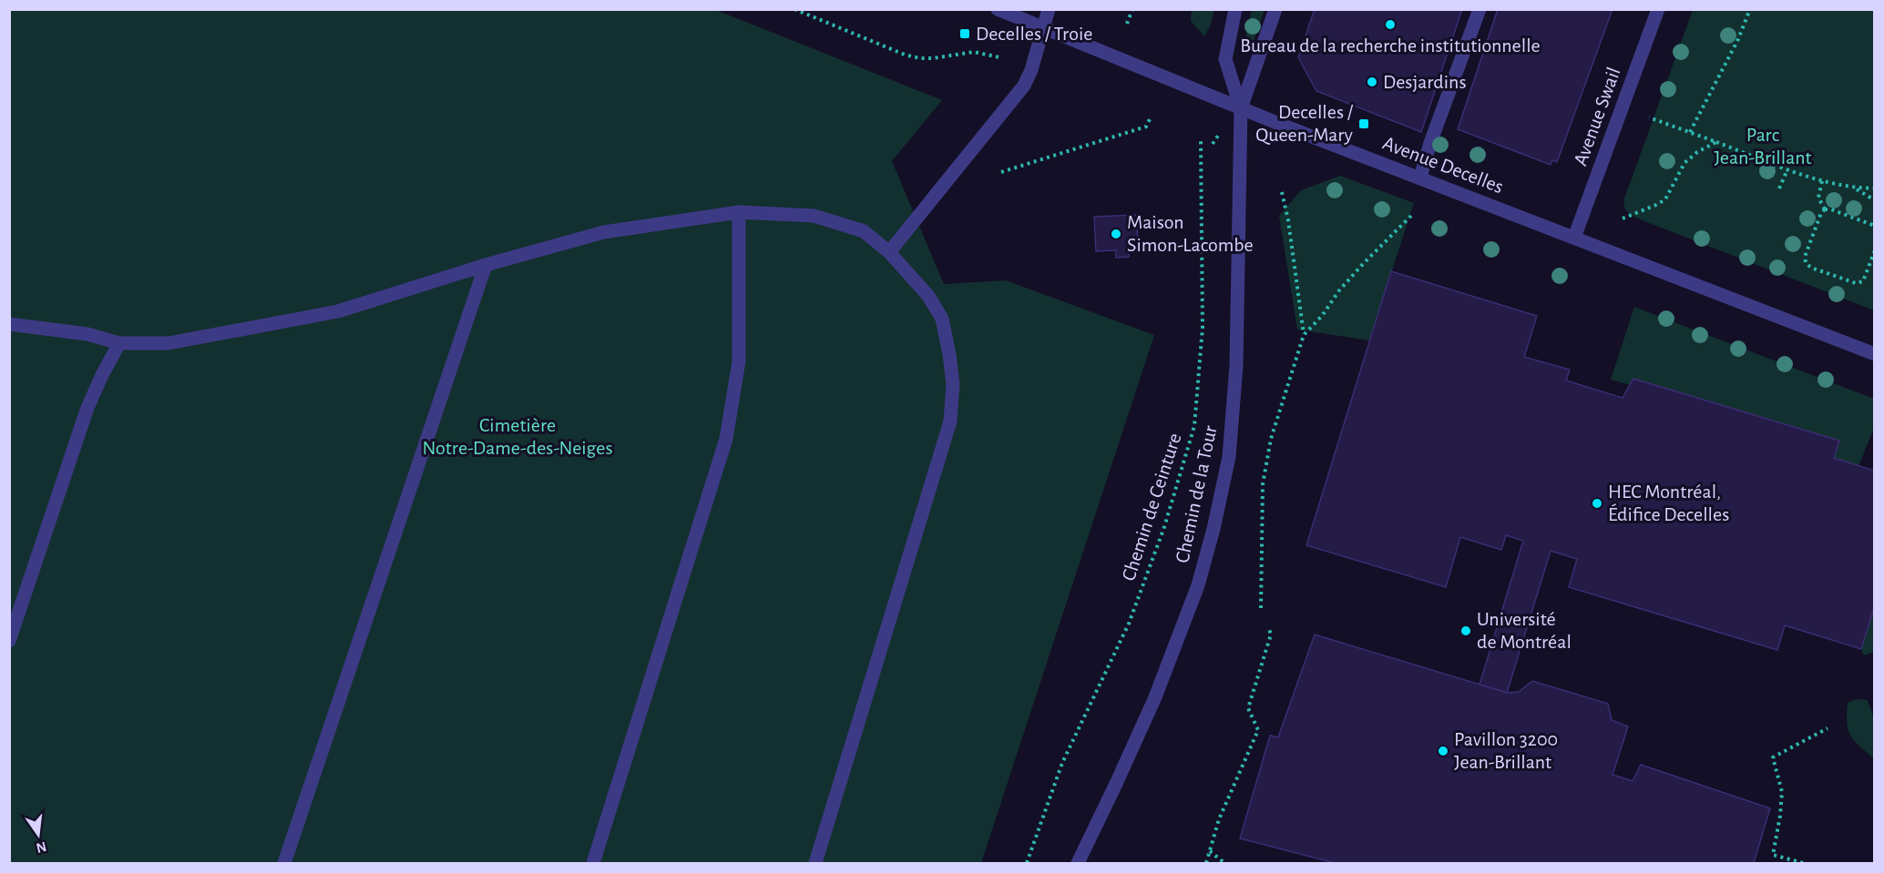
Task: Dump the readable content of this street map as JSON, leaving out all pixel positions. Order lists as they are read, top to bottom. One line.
{"streets":{"street":["Avenue Swail","Avenue Decelles","Chemin de la Tour"],"path":["Chemin de Ceinture"]},"crossings":[["Avenue Swail","Avenue Decelles"],["Avenue Decelles","Chemin de la Tour"]],"parks":["Parc Jean-Brillant","Cimetière Notre-Dame-des-Neiges"],"places":{"other":["Bureau de la recherche institutionnelle","Desjardins","Maison Simon-Lacombe","HEC Montréal, Édifice Decelles","Université de Montréal","Pavillon 3200 Jean-Brillant"],"transit":["Decelles / Troie","Decelles / Queen-Mary"]},"north":"bottom"}
